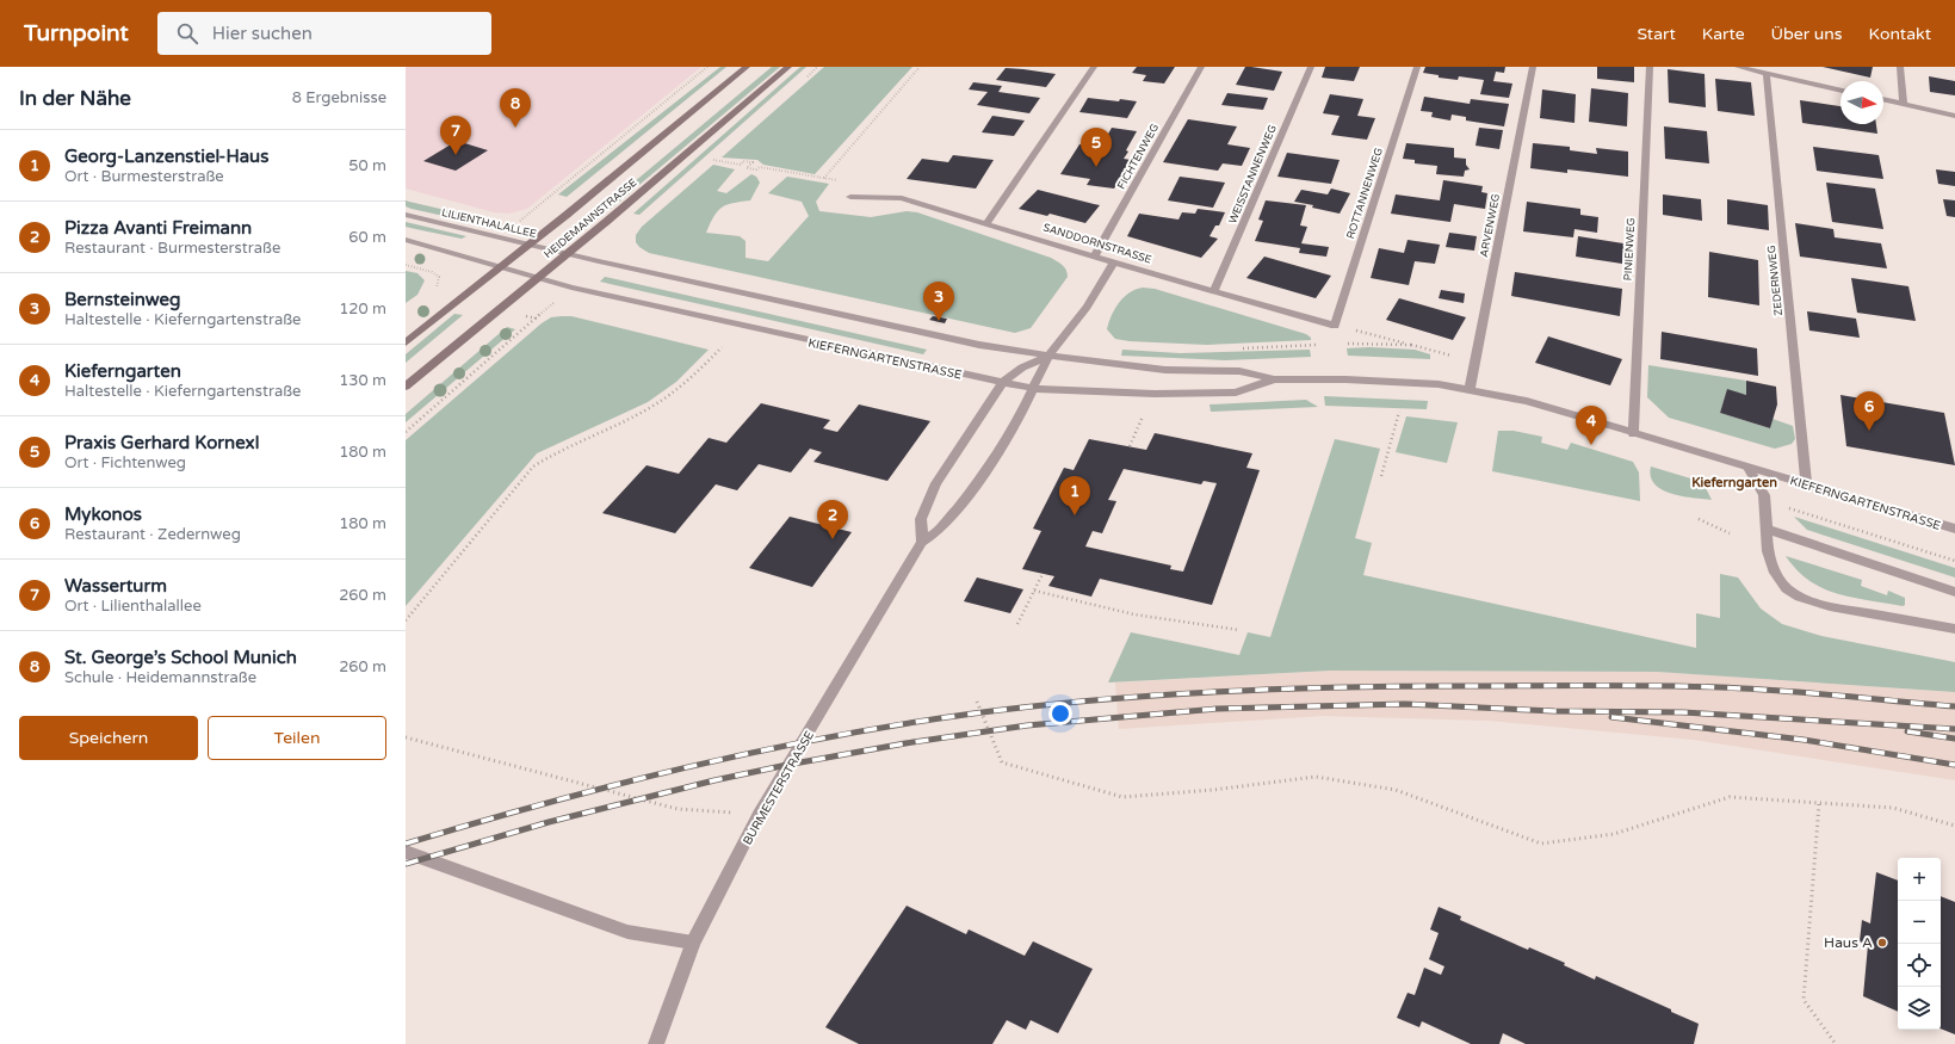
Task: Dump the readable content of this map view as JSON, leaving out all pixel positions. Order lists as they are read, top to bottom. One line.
{"streets":{"main road":["HEIDEMANNSTRASSE"],"street":["FICHTENWEG","WEISSTANNENWEG","ROTTANNENWEG","LILIENTHALALLEE","ARVENWEG","SANDDORNSTRASSE","PINIENWEG","ZEDERNWEG","KIEFERNGARTENSTRASSE","BURMESTERSTRASSE"]},"crossings":[["FICHTENWEG","SANDDORNSTRASSE"],["WEISSTANNENWEG","SANDDORNSTRASSE"],["ROTTANNENWEG","SANDDORNSTRASSE"],["HEIDEMANNSTRASSE","LILIENTHALALLEE"],["HEIDEMANNSTRASSE","KIEFERNGARTENSTRASSE"],["LILIENTHALALLEE","KIEFERNGARTENSTRASSE"],["ARVENWEG","KIEFERNGARTENSTRASSE"],["SANDDORNSTRASSE","BURMESTERSTRASSE"],["PINIENWEG","KIEFERNGARTENSTRASSE"],["ZEDERNWEG","KIEFERNGARTENSTRASSE"],["KIEFERNGARTENSTRASSE","BURMESTERSTRASSE"]],"districts":["Kieferngarten"],"places":["Haus A"],"north":"right","page":{"header":"Turnpoint","search":"Hier suchen","nav":["Start","Karte","Über uns","Kontakt"],"heading":["In der Nähe","8 Ergebnisse"],"pins":["8","7","5","3","6","4","1","2"],"list":[{"mark":"1","name":"Georg-Lanzenstiel-Haus","note":"Ort · Burmesterstraße","value":"50 m"},{"mark":"2","name":"Pizza Avanti Freimann","note":"Restaurant · Burmesterstraße","value":"60 m"},{"mark":"3","name":"Bernsteinweg","note":"Haltestelle · Kieferngartenstraße","value":"120 m"},{"mark":"4","name":"Kieferngarten","note":"Haltestelle · Kieferngartenstraße","value":"130 m"},{"mark":"5","name":"Praxis Gerhard Kornexl","note":"Ort · Fichtenweg","value":"180 m"},{"mark":"6","name":"Mykonos","note":"Restaurant · Zedernweg","value":"180 m"},{"mark":"7","name":"Wasserturm","note":"Ort · Lilienthalallee","value":"260 m"},{"mark":"8","name":"St. George’s School Munich","note":"Schule · Heidemannstraße","value":"260 m"}],"buttons":["Speichern","Teilen"],"map_buttons":["+","−"]}}
